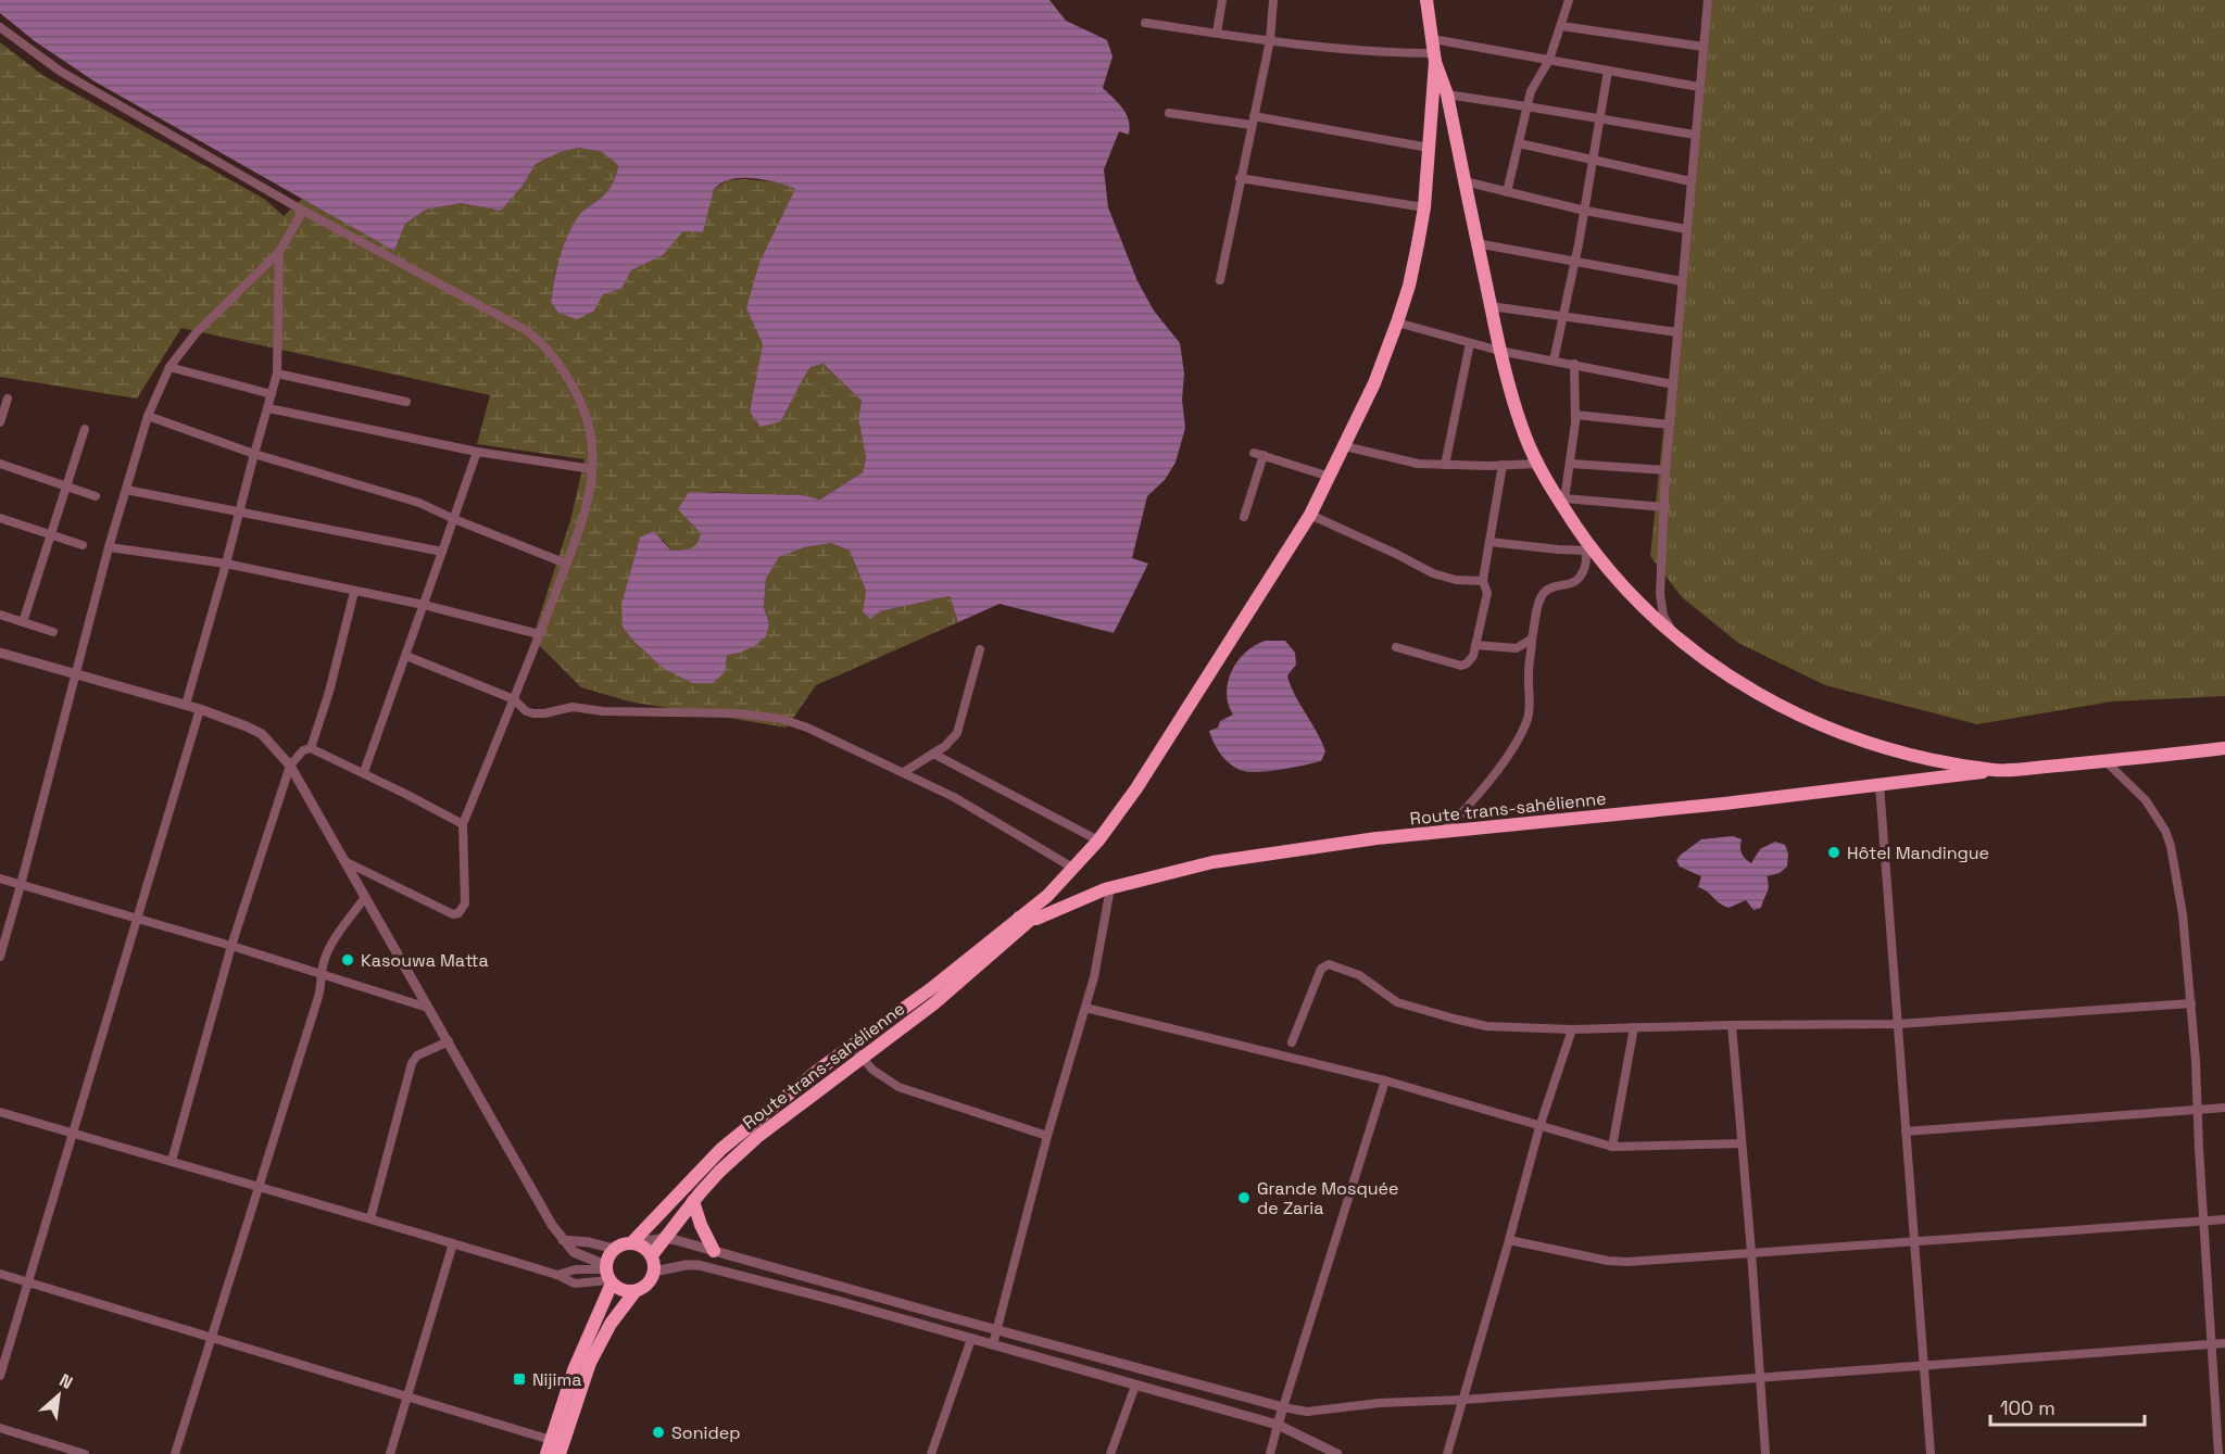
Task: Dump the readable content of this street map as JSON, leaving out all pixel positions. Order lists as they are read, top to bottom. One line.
{"streets":{"highway":["Route trans-sahélienne"]},"places":{"other":["Hôtel Mandingue","Kasouwa Matta","Grande Mosquée de Zaria","Sonidep"],"transit":["Nijima"]},"scale_bar":"100 m","north":"top right"}
